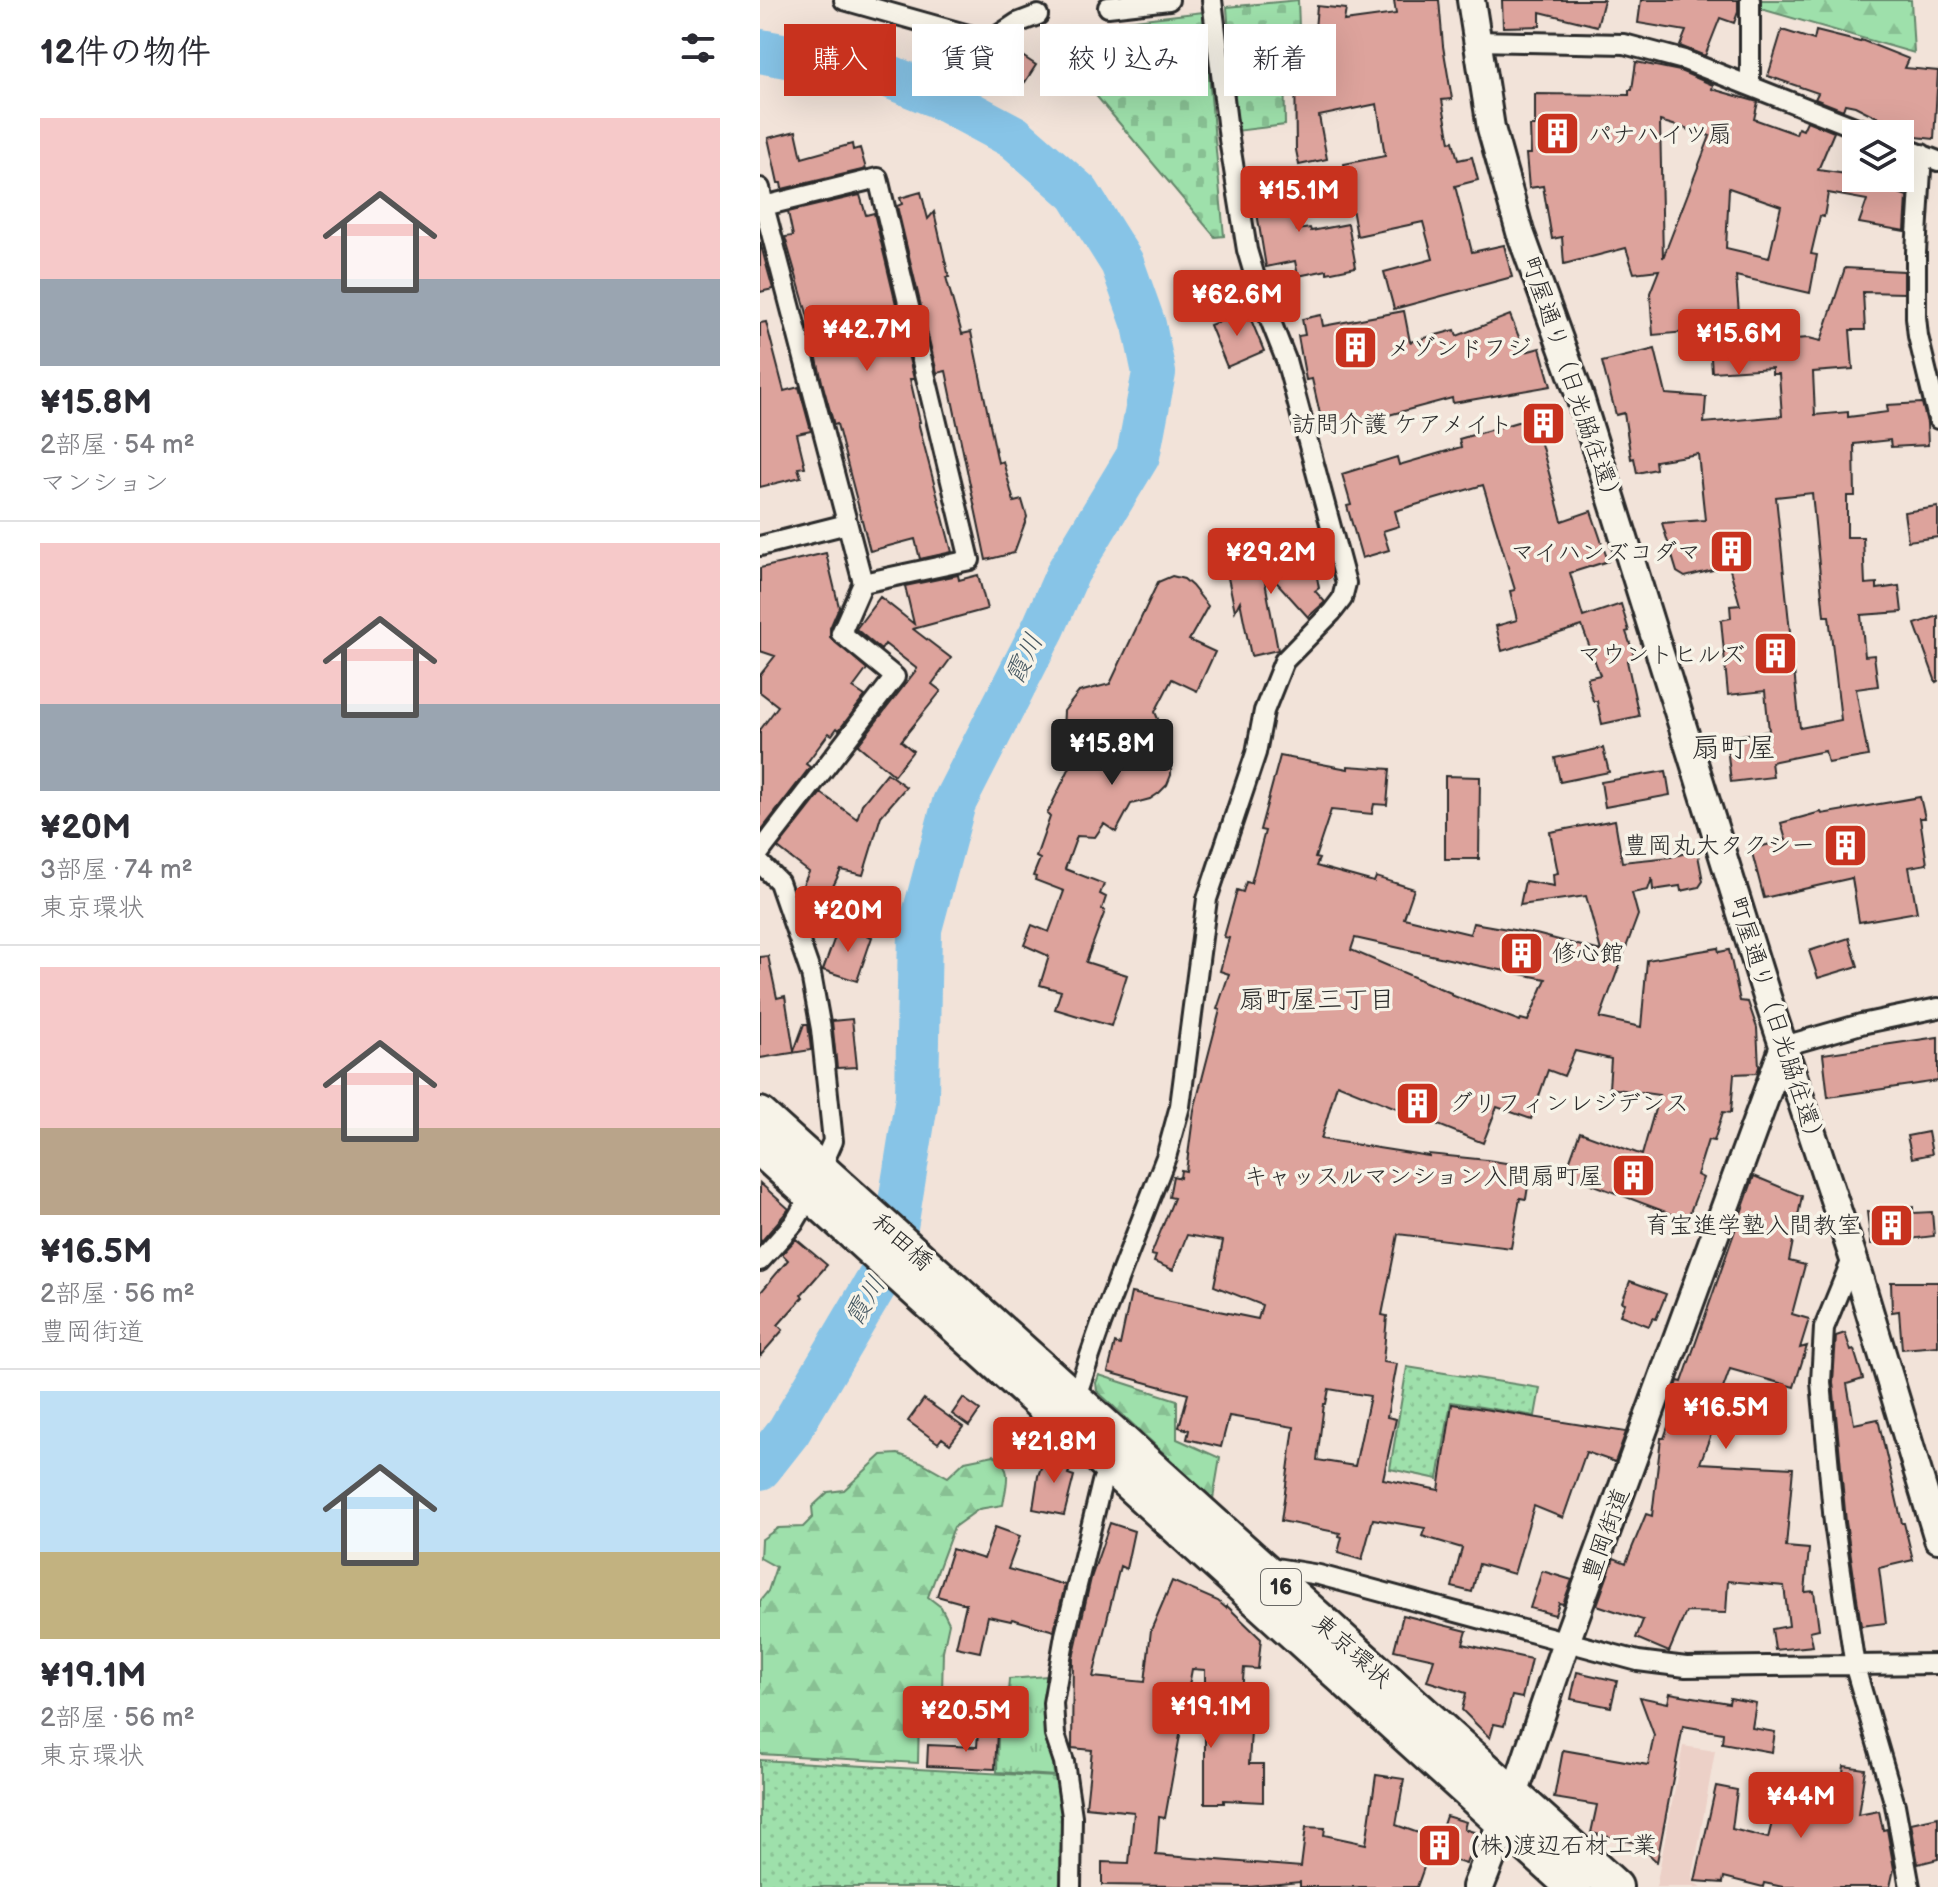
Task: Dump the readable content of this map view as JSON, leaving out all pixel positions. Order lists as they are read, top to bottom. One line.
{"streets":{"highway":["和田橋","16","東京環状"],"main road":["豊岡街道"],"street":["町屋通り（日光脇往還）"]},"crossings":[["町屋通り（日光脇往還）","豊岡街道"],["和田橋","16"],["和田橋","東京環状"],["豊岡街道","東京環状"]],"districts":["扇町屋","扇町屋三丁目"],"water":["霞川"],"places":{"building":["パナハイツ扇","メゾンドフジ","訪問介護 ケアメイト","マイハンズコダマ","マウントヒルズ","豊岡丸大タクシー","修心館","グリフィンレジデンス","キャッスルマンション入間扇町屋","育宝進学塾入間教室","(株)渡辺石材工業"]},"page":{"heading":"12件の物件","chip":["購入","賃貸","絞り込み","新着"],"list":[{"name":"¥15.8M","note":"2部屋 · 54 m² · マンション"},{"name":"¥20M","note":"3部屋 · 74 m² · 東京環状"},{"name":"¥16.5M","note":"2部屋 · 56 m² · 豊岡街道"},{"name":"¥19.1M","note":"2部屋 · 56 m² · 東京環状"}],"price":["¥15.1M","¥62.6M","¥42.7M","¥15.6M","¥29.2M","¥15.8M","¥20M","¥16.5M","¥21.8M","¥19.1M","¥20.5M","¥44M"]}}
